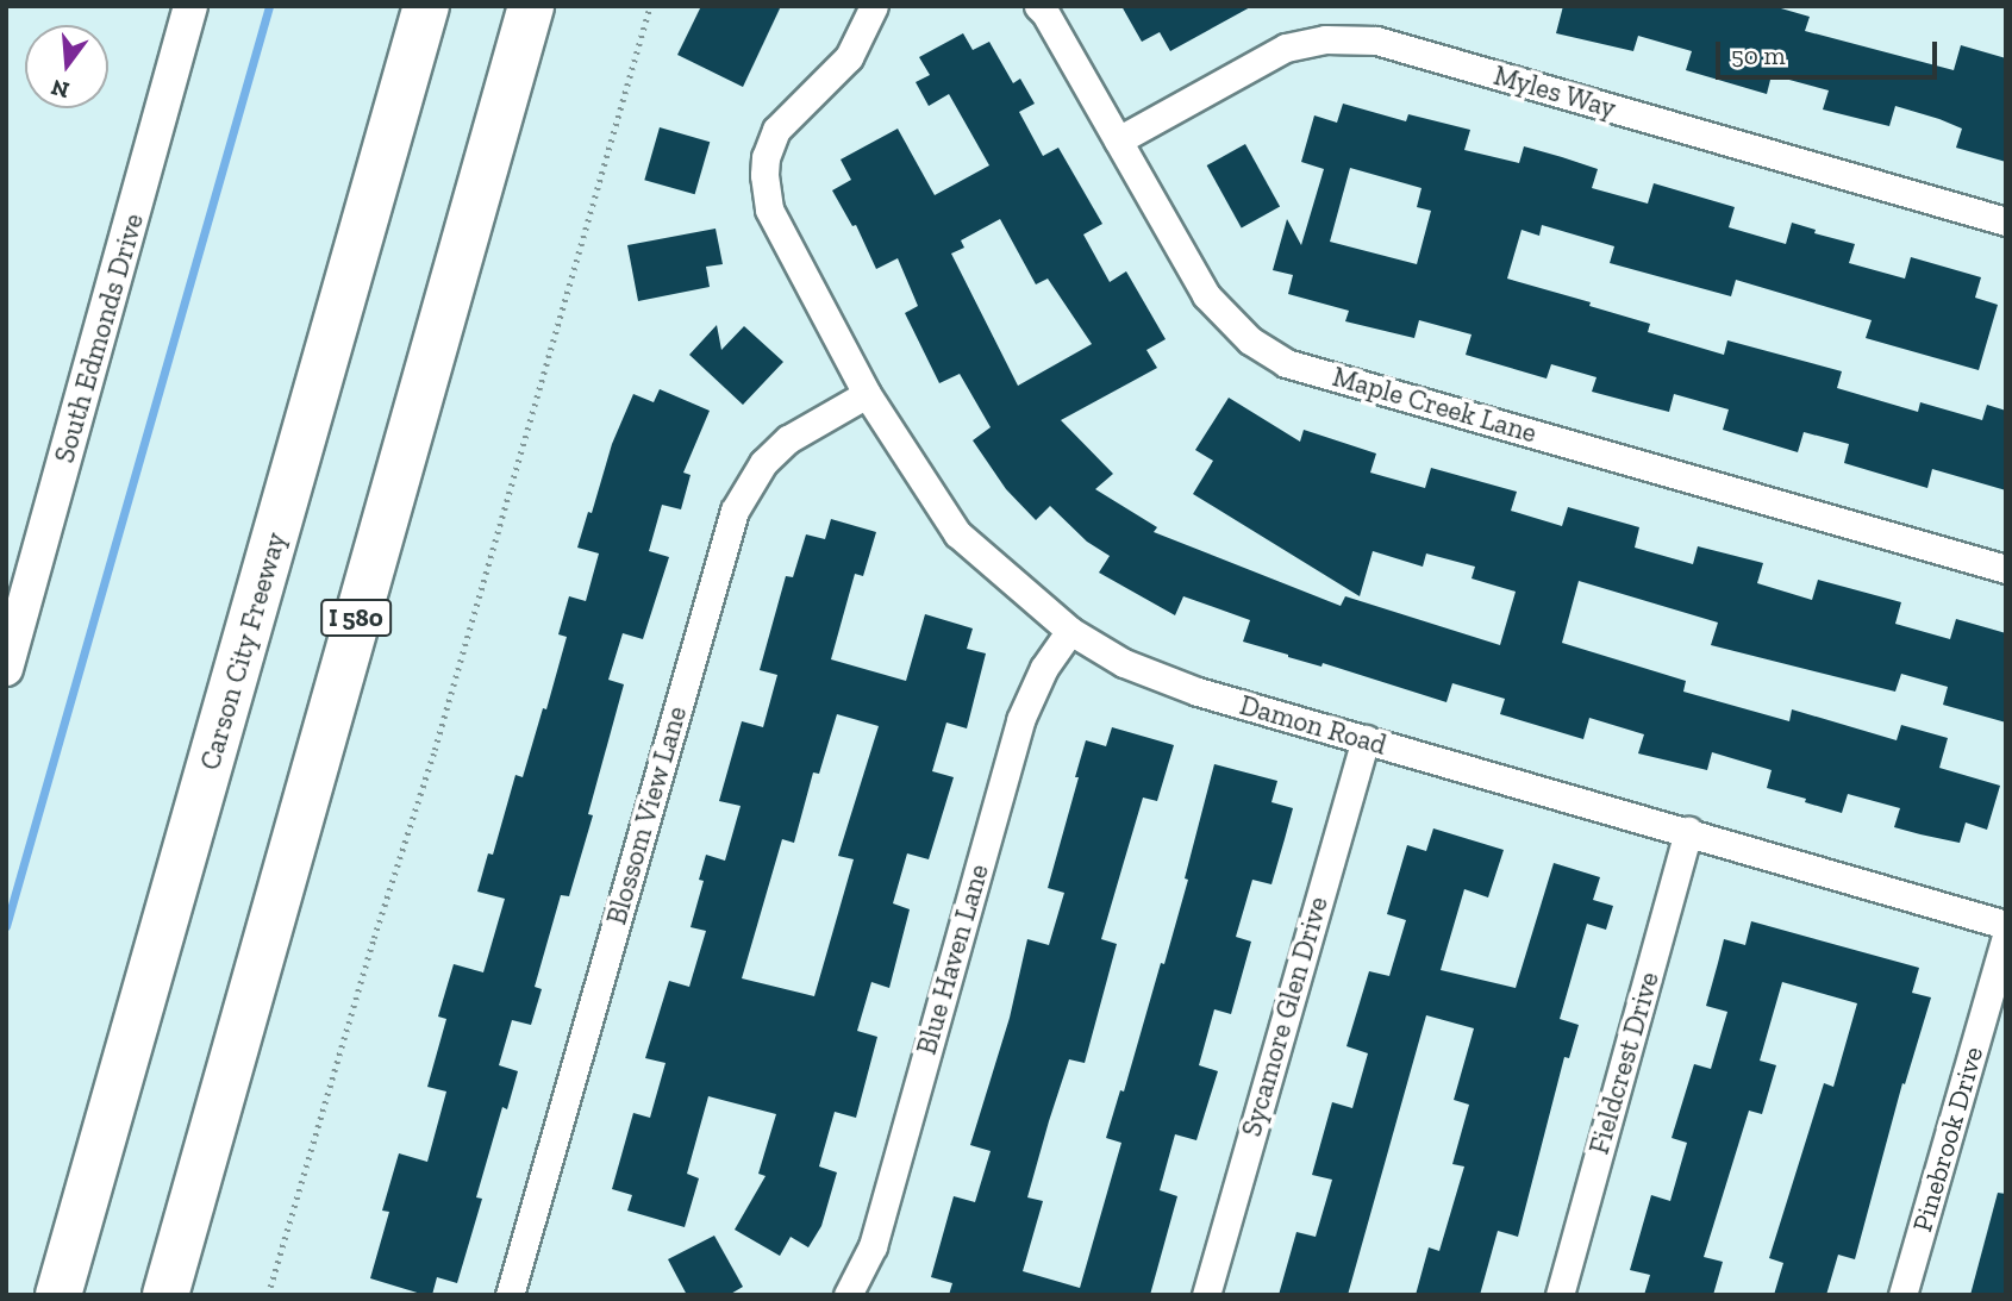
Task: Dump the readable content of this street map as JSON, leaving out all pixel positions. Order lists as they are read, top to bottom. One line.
{"streets":{"highway":["I 580","Carson City Freeway"],"street":["Myles Way","South Edmonds Drive","Maple Creek Lane","Damon Road","Blossom View Lane","Blue Haven Lane","Sycamore Glen Drive","Fieldcrest Drive","Pinebrook Drive"]},"crossings":[["Myles Way","Maple Creek Lane"],["Damon Road","Blossom View Lane"],["Damon Road","Blue Haven Lane"],["Damon Road","Sycamore Glen Drive"],["Damon Road","Fieldcrest Drive"]],"scale_bar":"50 m","north":"bottom"}
